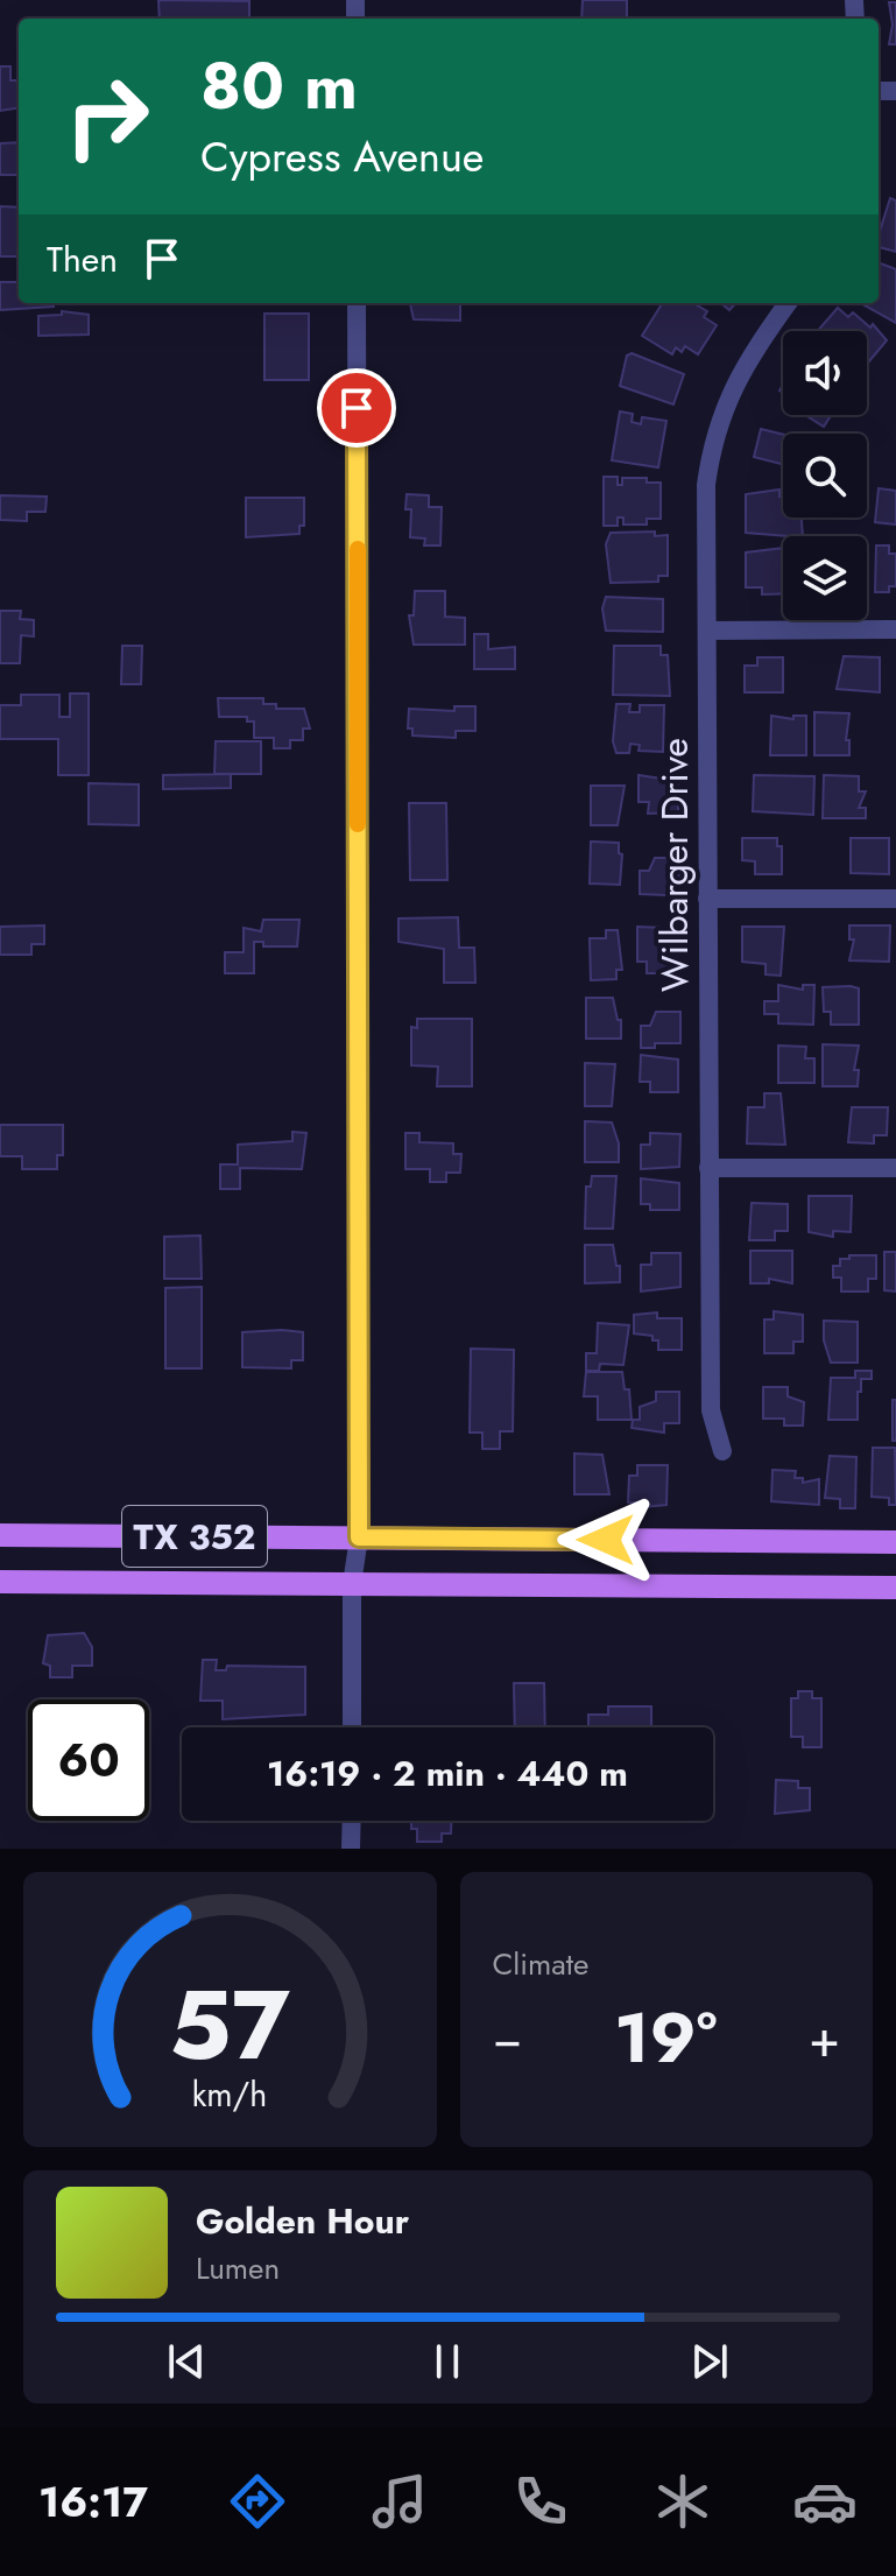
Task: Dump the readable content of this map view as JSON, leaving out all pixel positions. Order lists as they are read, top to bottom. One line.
{"streets":{"main road":["TX 352"],"street":["Wilbarger Drive"]},"page":{"turn":["80 m","Cypress Avenue"],"then":"Then","limit":"60","trip":"16:19 · 2 min · 440 m","tile":"Climate","heat":["−","19°","+"],"song":["Golden Hour","Lumen"],"tabs":"16:17","gauge":["57","km/h"]}}
